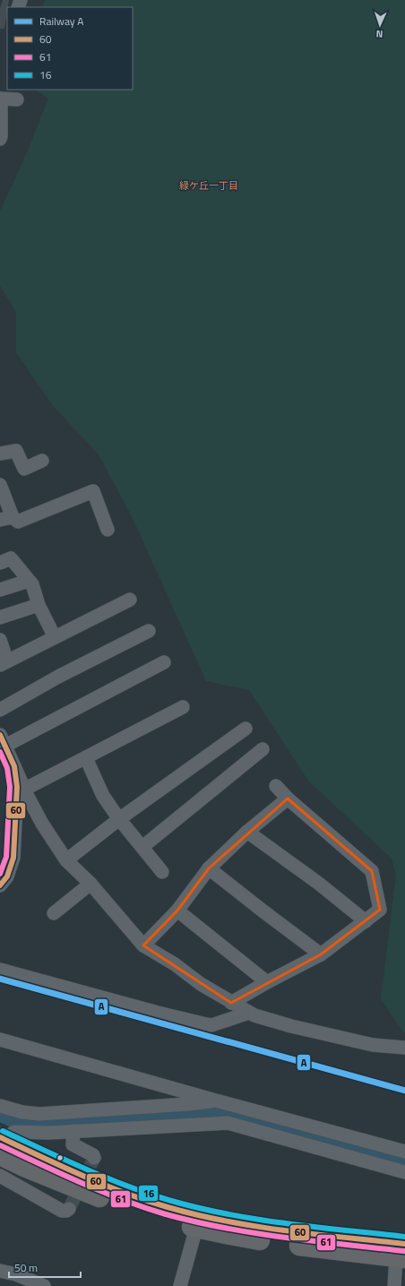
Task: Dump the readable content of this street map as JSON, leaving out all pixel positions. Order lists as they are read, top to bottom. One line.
{"districts":["緑ケ丘一丁目"],"lines":["transit line 60","transit line 61","rail line A","transit line 16"],"legend":["Railway A","60","61","16"],"scale_bar":"50 m","north":"bottom"}
